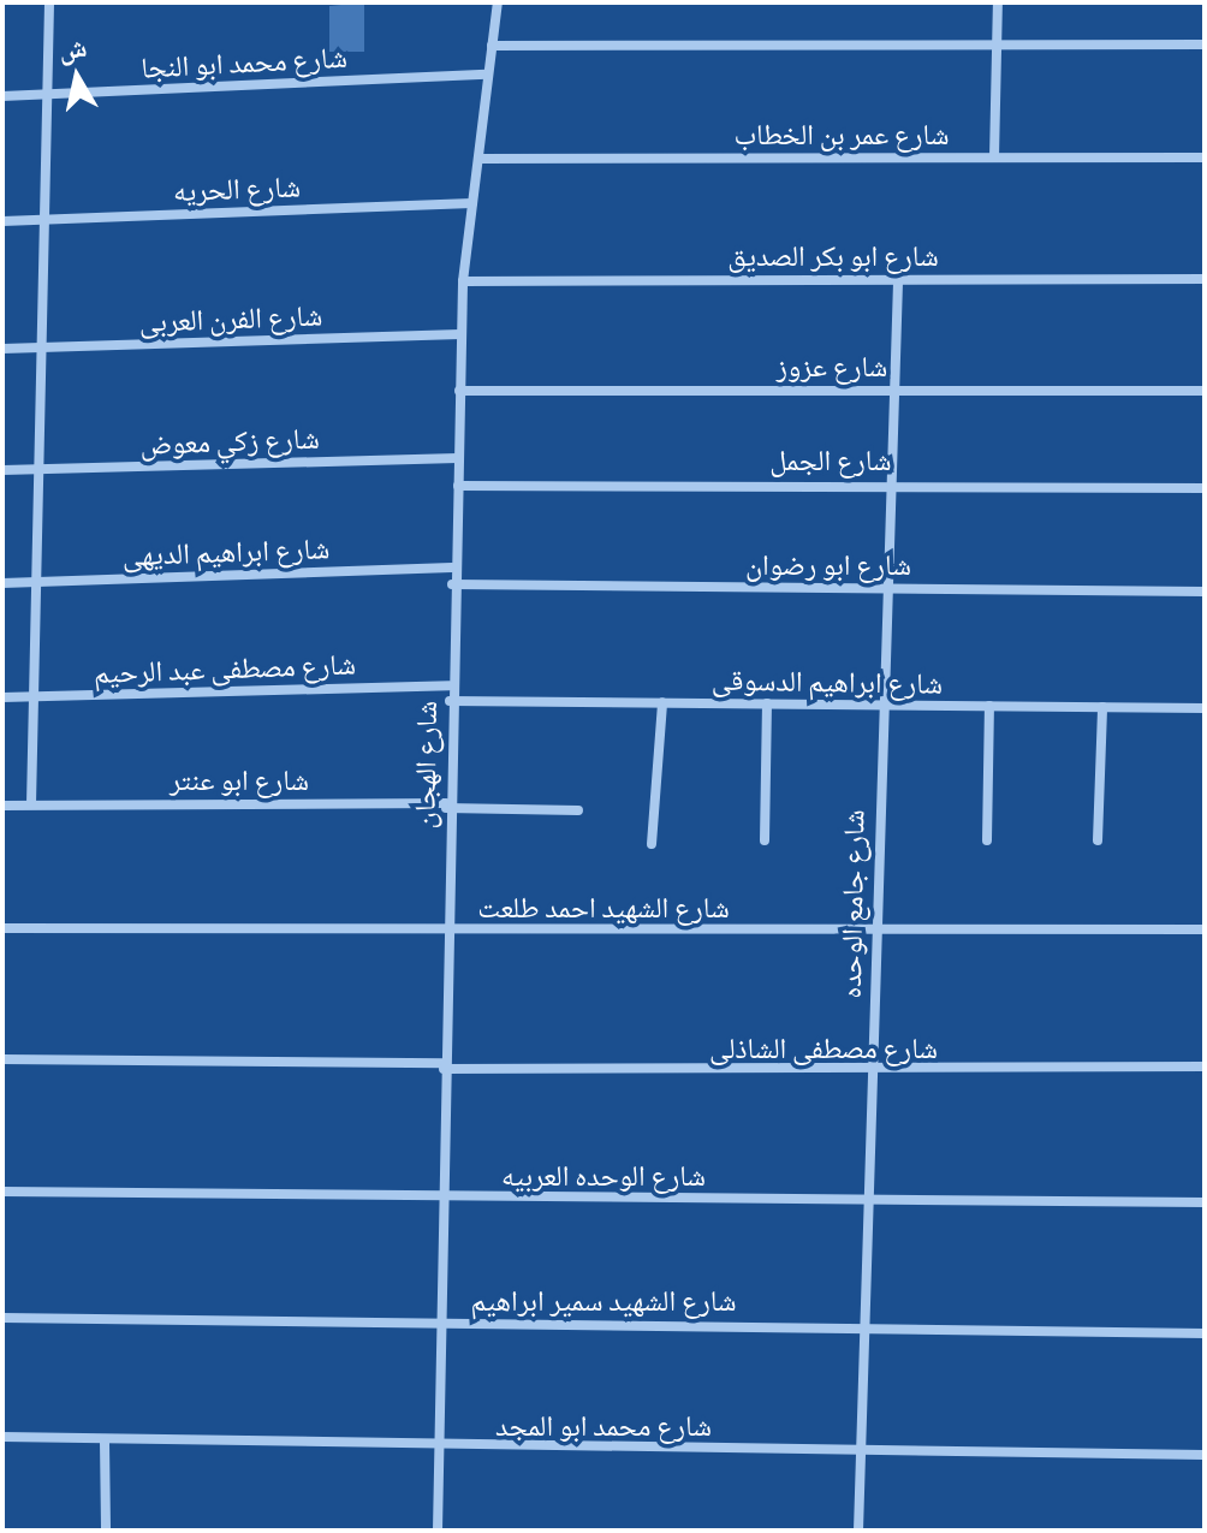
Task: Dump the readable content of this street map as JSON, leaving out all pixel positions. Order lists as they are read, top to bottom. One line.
{"streets":{"street":["شارع محمد ابو النجا","شارع عمر بن الخطاب","شارع الحريه","شارع ابو بكر الصديق","شارع الفرن العربى","شارع عزوز","شارع زكي معوض","شارع الجمل","شارع ابراهيم الديهى","شارع ابو رضوان","شارع مصطفى عبد الرحيم","شارع ابراهيم الدسوقى","شارع الهجان","شارع ابو عنتر","شارع جامع الوحده","شارع الشهيد احمد طلعت","شارع مصطفى الشاذلى","شارع الوحده العربيه","شارع الشهيد سمير ابراهيم","شارع محمد ابو المجد"]},"crossings":[["شارع محمد ابو النجا","شارع الهجان"],["شارع عمر بن الخطاب","شارع الهجان"],["شارع الحريه","شارع الهجان"],["شارع ابو بكر الصديق","شارع الهجان"],["شارع ابو بكر الصديق","شارع جامع الوحده"],["شارع الفرن العربى","شارع الهجان"],["شارع عزوز","شارع الهجان"],["شارع عزوز","شارع جامع الوحده"],["شارع زكي معوض","شارع الهجان"],["شارع الجمل","شارع الهجان"],["شارع الجمل","شارع جامع الوحده"],["شارع ابراهيم الديهى","شارع الهجان"],["شارع ابو رضوان","شارع الهجان"],["شارع ابو رضوان","شارع جامع الوحده"],["شارع مصطفى عبد الرحيم","شارع الهجان"],["شارع ابراهيم الدسوقى","شارع الهجان"],["شارع ابراهيم الدسوقى","شارع جامع الوحده"],["شارع الهجان","شارع ابو عنتر"],["شارع الهجان","شارع الشهيد احمد طلعت"],["شارع الهجان","شارع مصطفى الشاذلى"],["شارع الهجان","شارع الوحده العربيه"],["شارع الهجان","شارع الشهيد سمير ابراهيم"],["شارع الهجان","شارع محمد ابو المجد"],["شارع جامع الوحده","شارع الشهيد احمد طلعت"],["شارع جامع الوحده","شارع مصطفى الشاذلى"],["شارع جامع الوحده","شارع الوحده العربيه"],["شارع جامع الوحده","شارع الشهيد سمير ابراهيم"],["شارع جامع الوحده","شارع محمد ابو المجد"]],"north":"top"}
